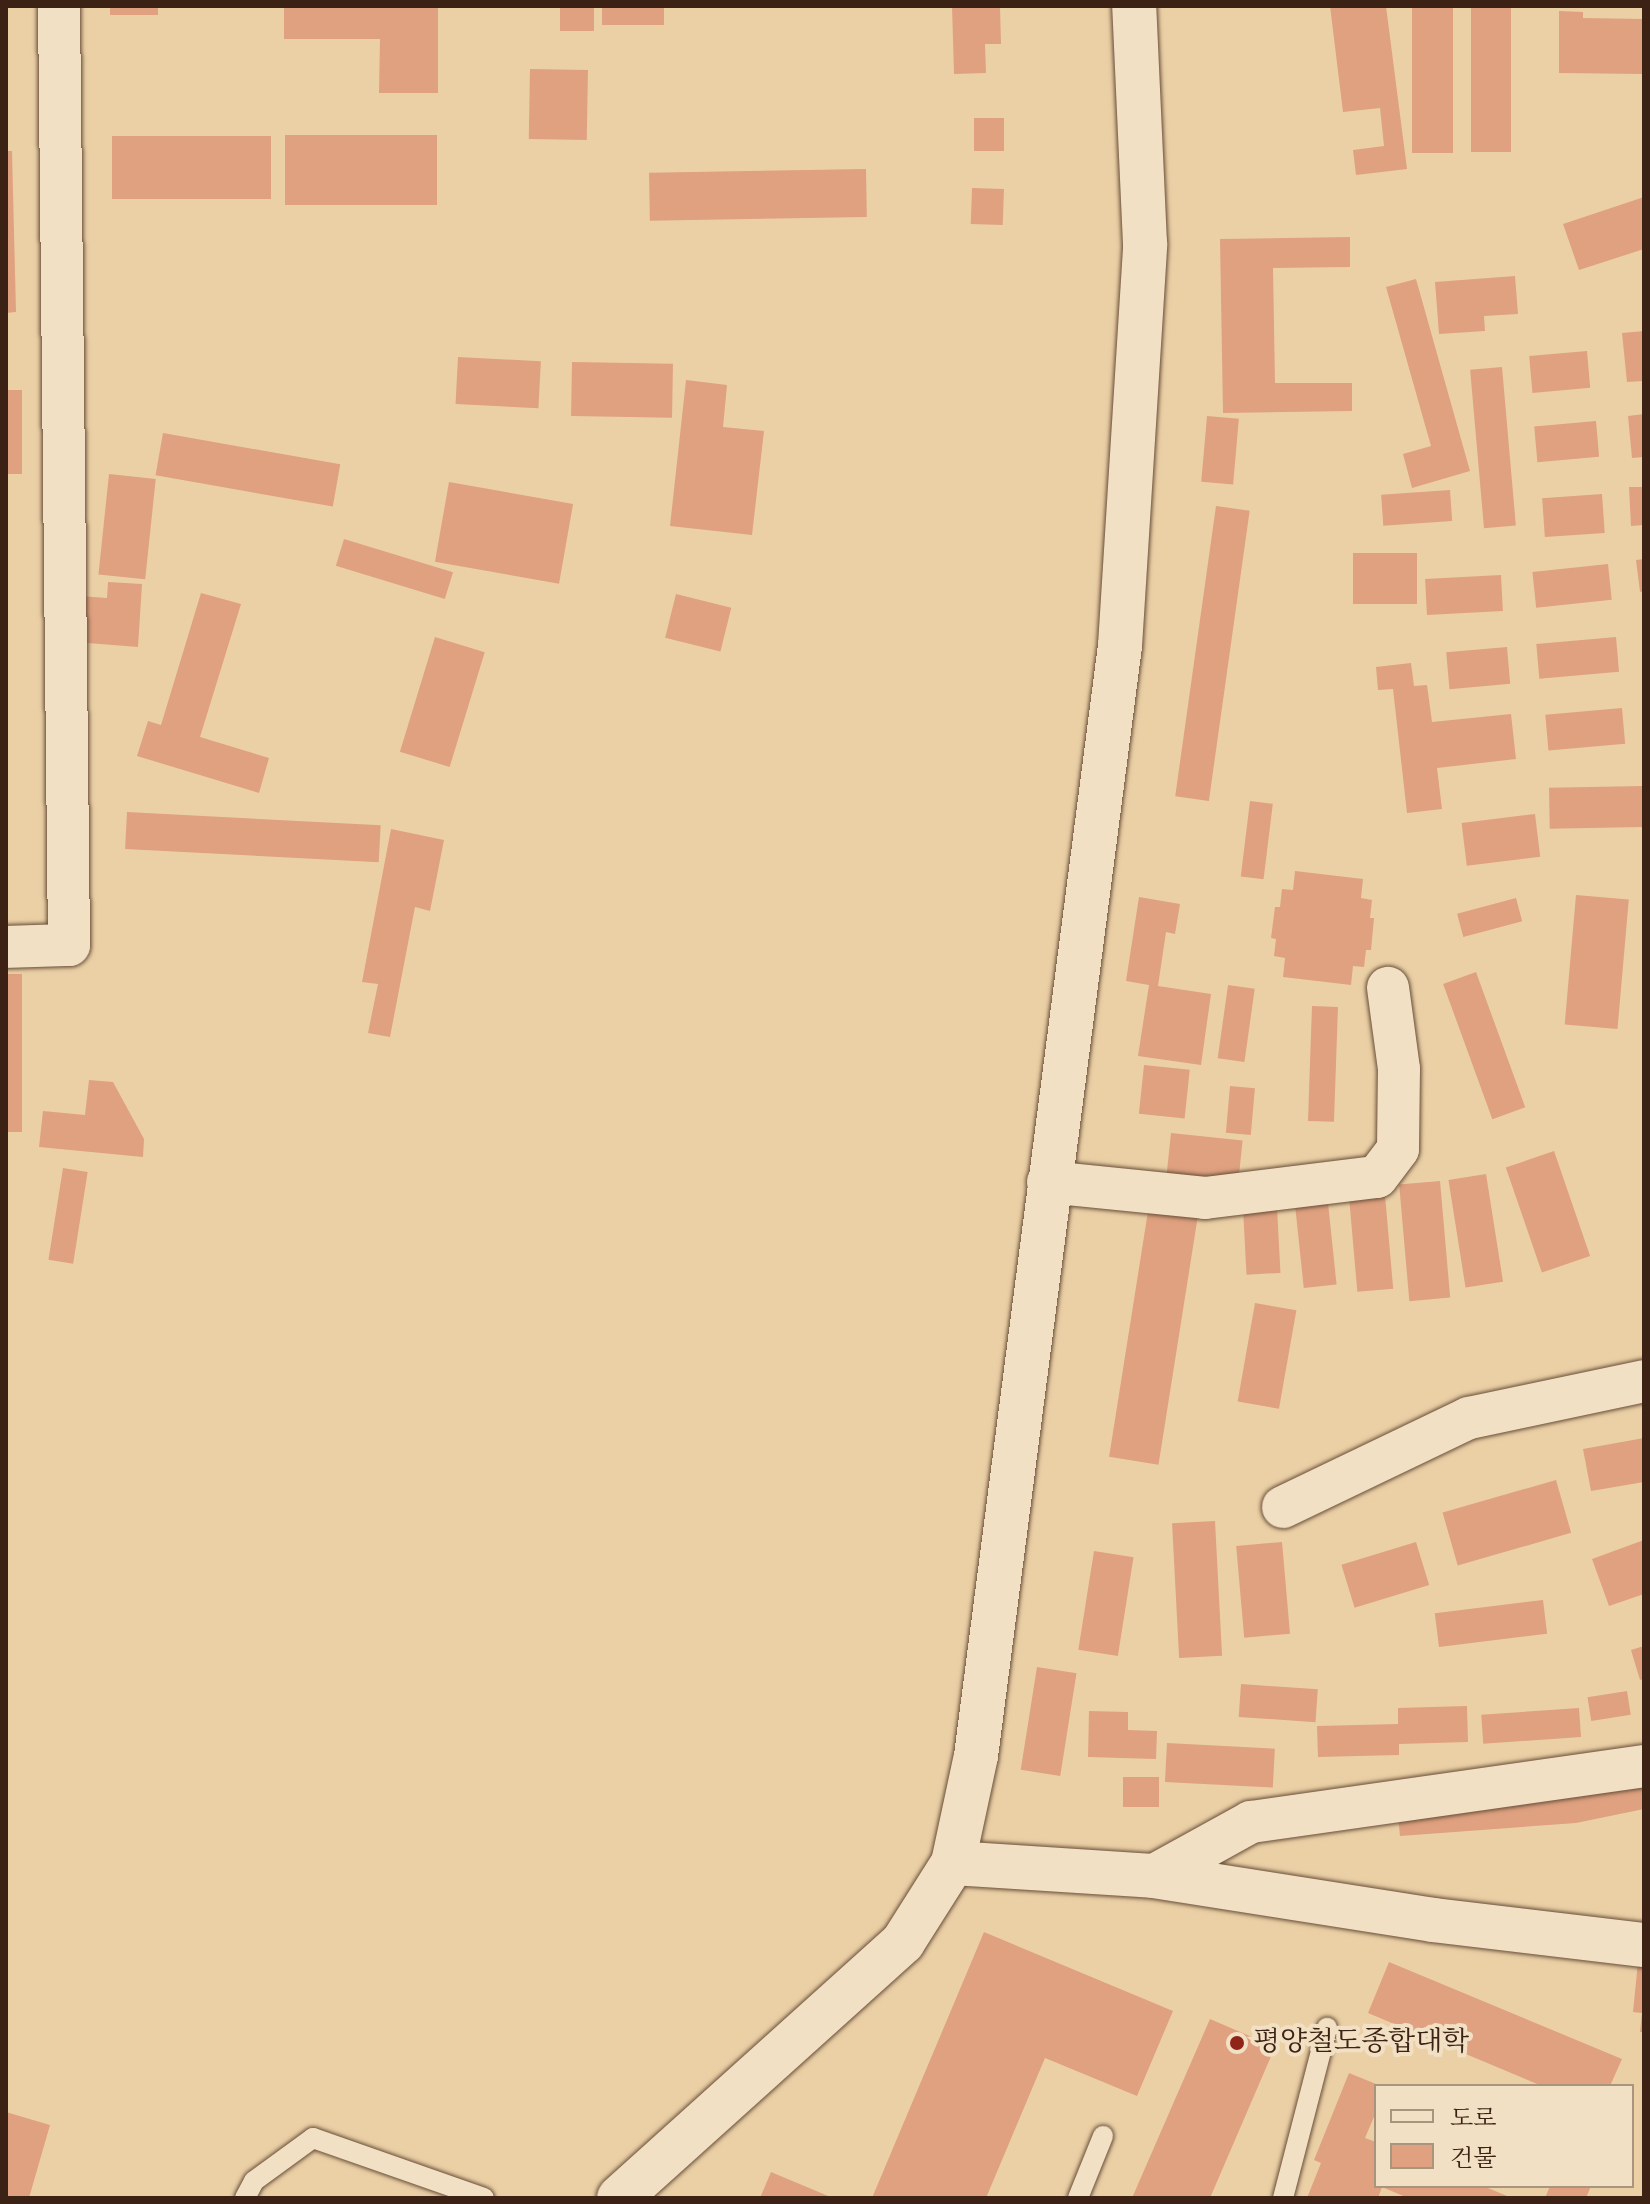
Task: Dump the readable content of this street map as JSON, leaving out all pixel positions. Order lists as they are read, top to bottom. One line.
{"places":["평양철도종합대학"],"legend":["도로","건물"]}
